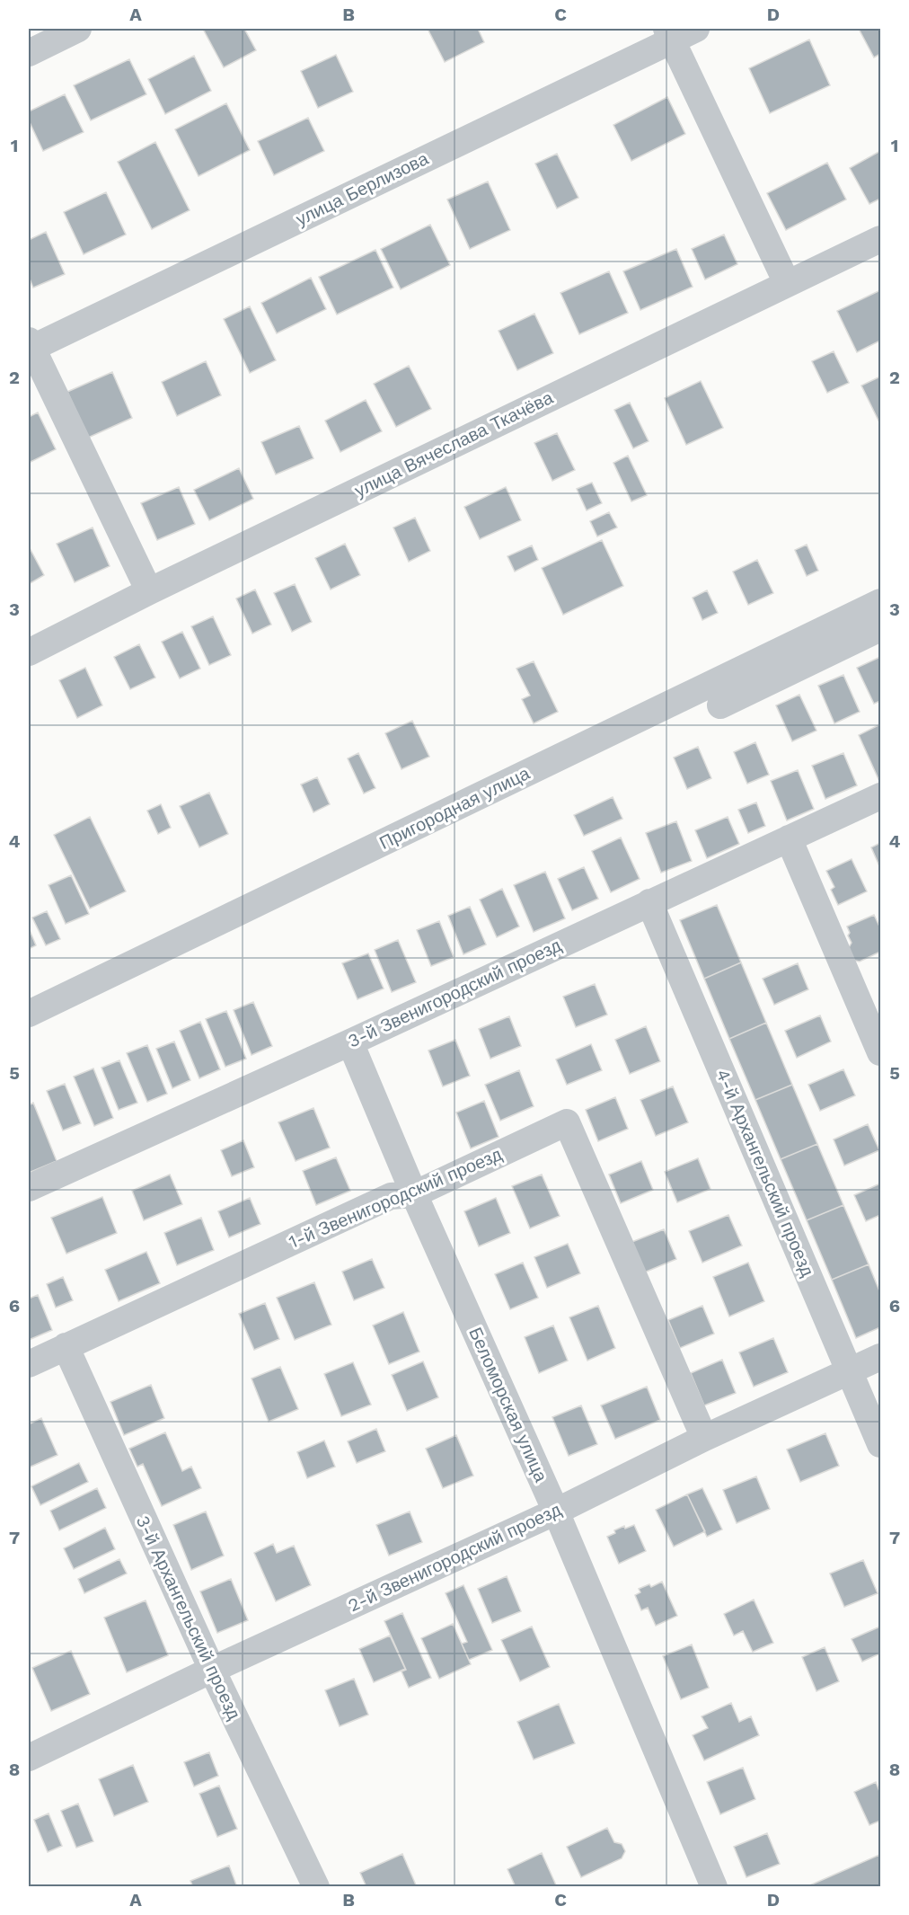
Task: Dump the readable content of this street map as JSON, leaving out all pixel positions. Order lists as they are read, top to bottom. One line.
{"streets":{"street":["улица Берлизова","улица Вячеслава Ткачёва","Пригородная улица","3-й Звенигородский проезд","4-й Архангельский проезд","1-й Звенигородский проезд","Беломорская улица","2-й Звенигородский проезд","3-й Архангельский проезд"]},"crossings":[["3-й Звенигородский проезд","4-й Архангельский проезд"],["3-й Звенигородский проезд","Беломорская улица"],["4-й Архангельский проезд","2-й Звенигородский проезд"],["1-й Звенигородский проезд","Беломорская улица"],["1-й Звенигородский проезд","2-й Звенигородский проезд"],["1-й Звенигородский проезд","3-й Архангельский проезд"],["Беломорская улица","2-й Звенигородский проезд"],["2-й Звенигородский проезд","3-й Архангельский проезд"]],"grid":{"columns":["A","B","C","D"],"rows":["1","2","3","4","5","6","7","8"]}}
